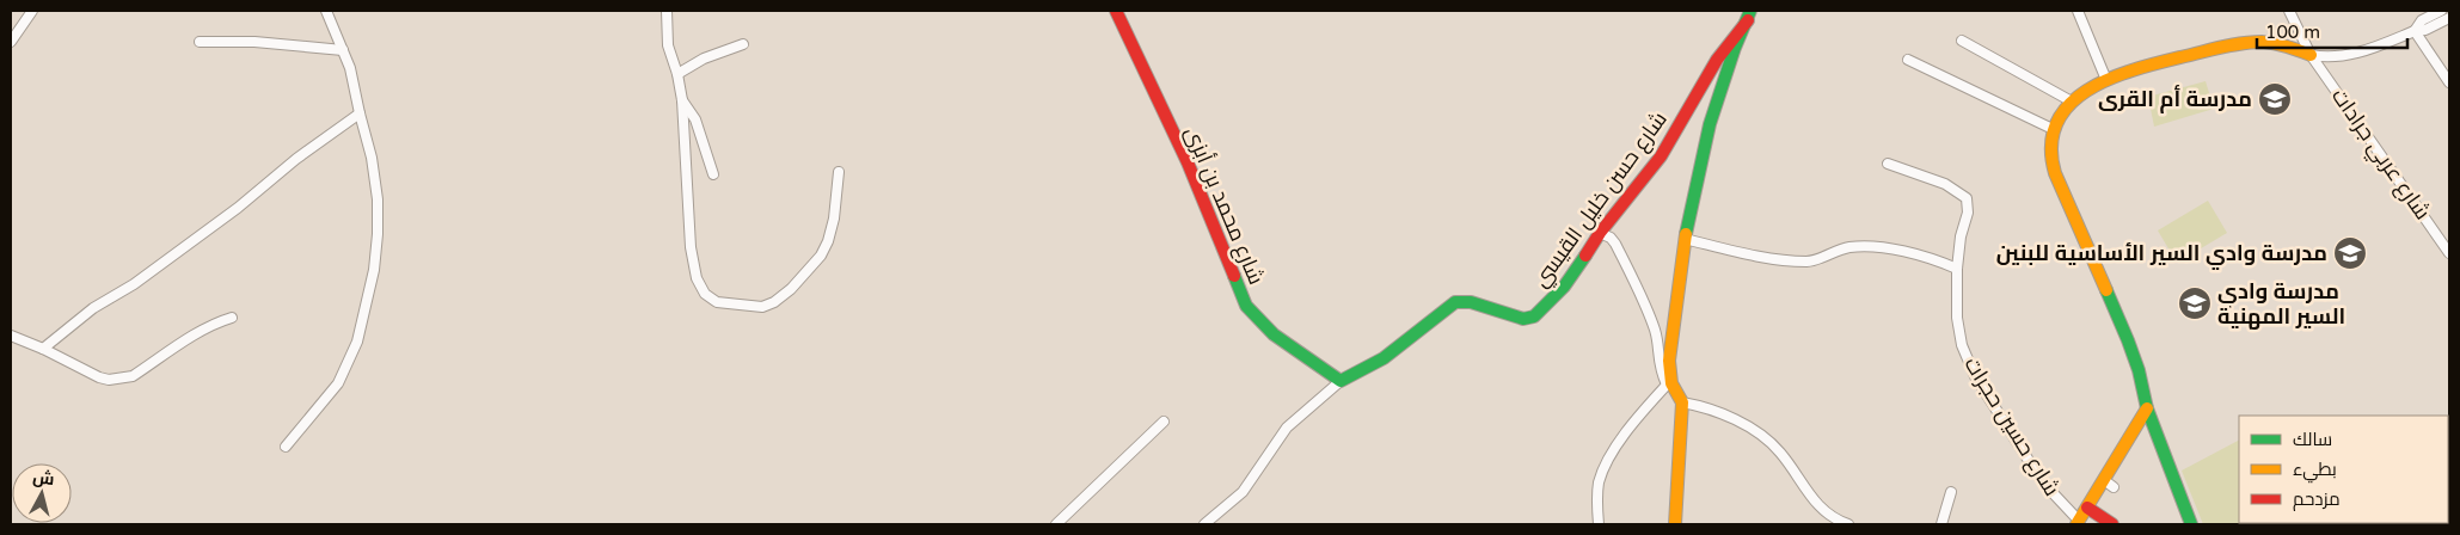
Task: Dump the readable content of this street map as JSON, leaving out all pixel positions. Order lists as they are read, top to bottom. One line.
{"streets":{"main road":["شارع حسن خليل القيسي","شارع محمد بن أبزى"],"street":["شارع عربي جرادات","شارع حسين حجرات"]},"crossings":[["شارع حسن خليل القيسي","شارع محمد بن أبزى"]],"places":{"school or university":["مدرسة أم القرى","مدرسة وادي السير الأساسية للبنين","مدرسة وادي السير المهنية"]},"legend":["سالك","بطيء","مزدحم"],"scale_bar":"100 m","north":"top"}
